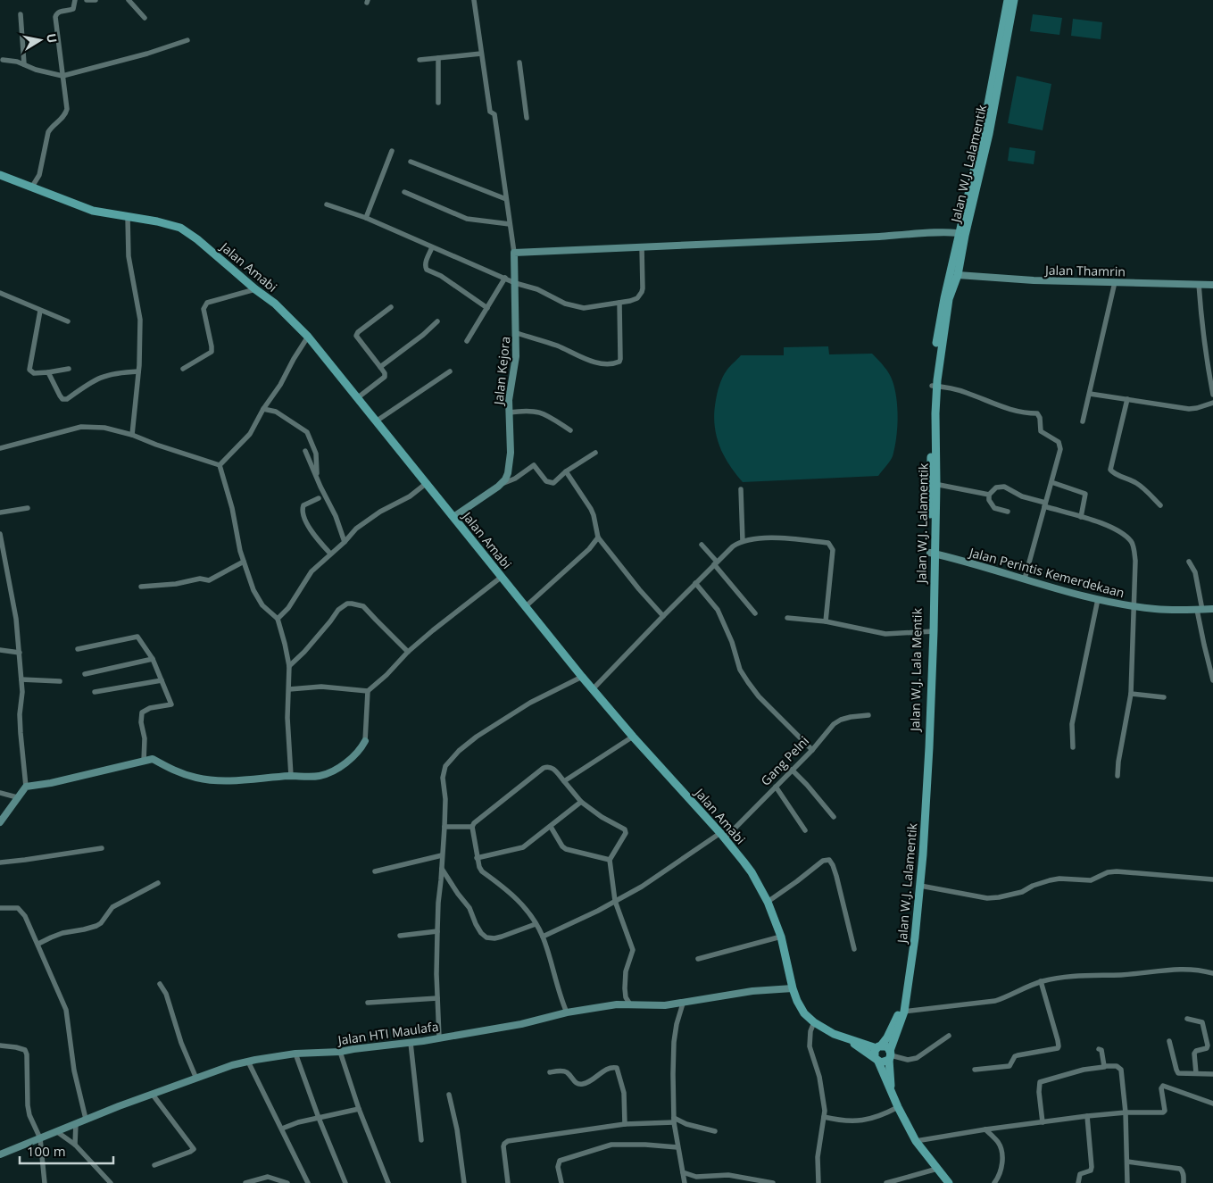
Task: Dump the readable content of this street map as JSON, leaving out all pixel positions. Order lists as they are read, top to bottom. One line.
{"streets":{"main road":["Jalan W.J. Lalamentik","Jalan Amabi","Jalan W.J. Lala Mentik"],"street":["Jalan Thamrin","Jalan Kejora","Jalan Perintis Kemerdekaan","Gang Pelni","Jalan HTI Maulafa"]},"crossings":[["Jalan W.J. Lalamentik","Jalan Amabi"],["Jalan W.J. Lalamentik","Jalan W.J. Lala Mentik"],["Jalan Amabi","Jalan W.J. Lala Mentik"],["Jalan Amabi","Gang Pelni"],["Jalan Amabi","Jalan HTI Maulafa"],["Jalan Thamrin","Jalan W.J. Lala Mentik"],["Jalan Perintis Kemerdekaan","Jalan W.J. Lala Mentik"]],"scale_bar":"100 m","north":"right"}
